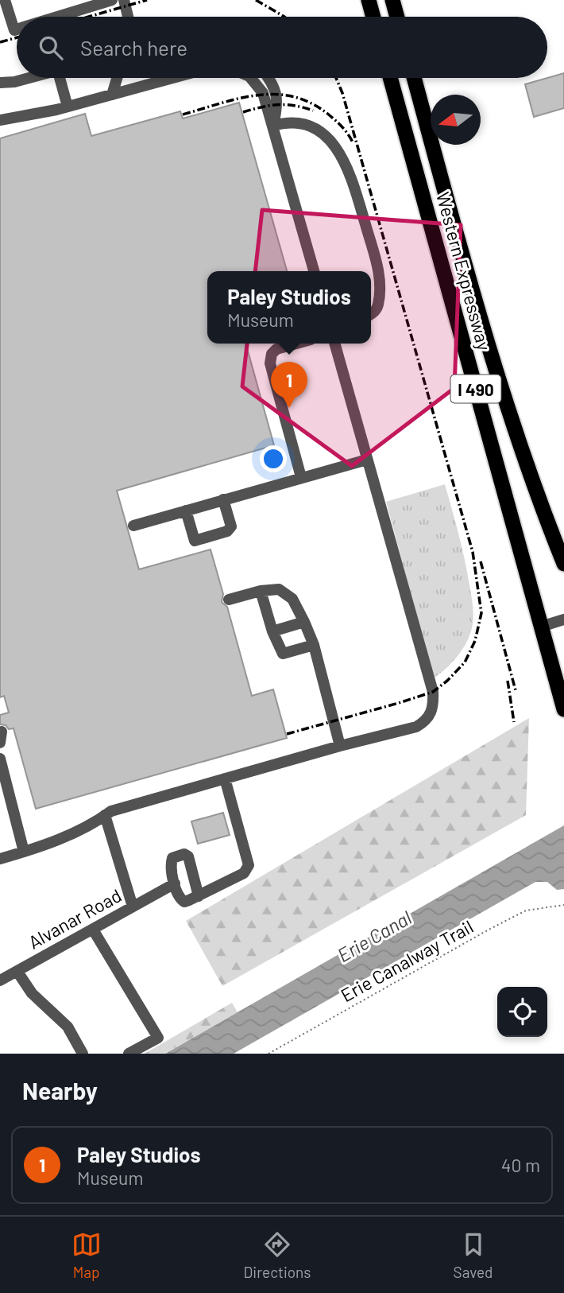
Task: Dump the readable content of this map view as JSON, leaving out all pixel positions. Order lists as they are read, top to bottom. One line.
{"streets":{"highway":["Western Expressway","I 490"],"street":["Alvanar Road"],"path":["Erie Canalway Trail"]},"water":["Erie Canal"],"north":"left","page":{"search":"Search here","popup":["Paley Studios","Museum"],"pins":"1","heading":"Nearby","list":[{"mark":"1","name":"Paley Studios","note":"Museum","value":"40 m"}],"nav":["Map","Directions","Saved"]}}
